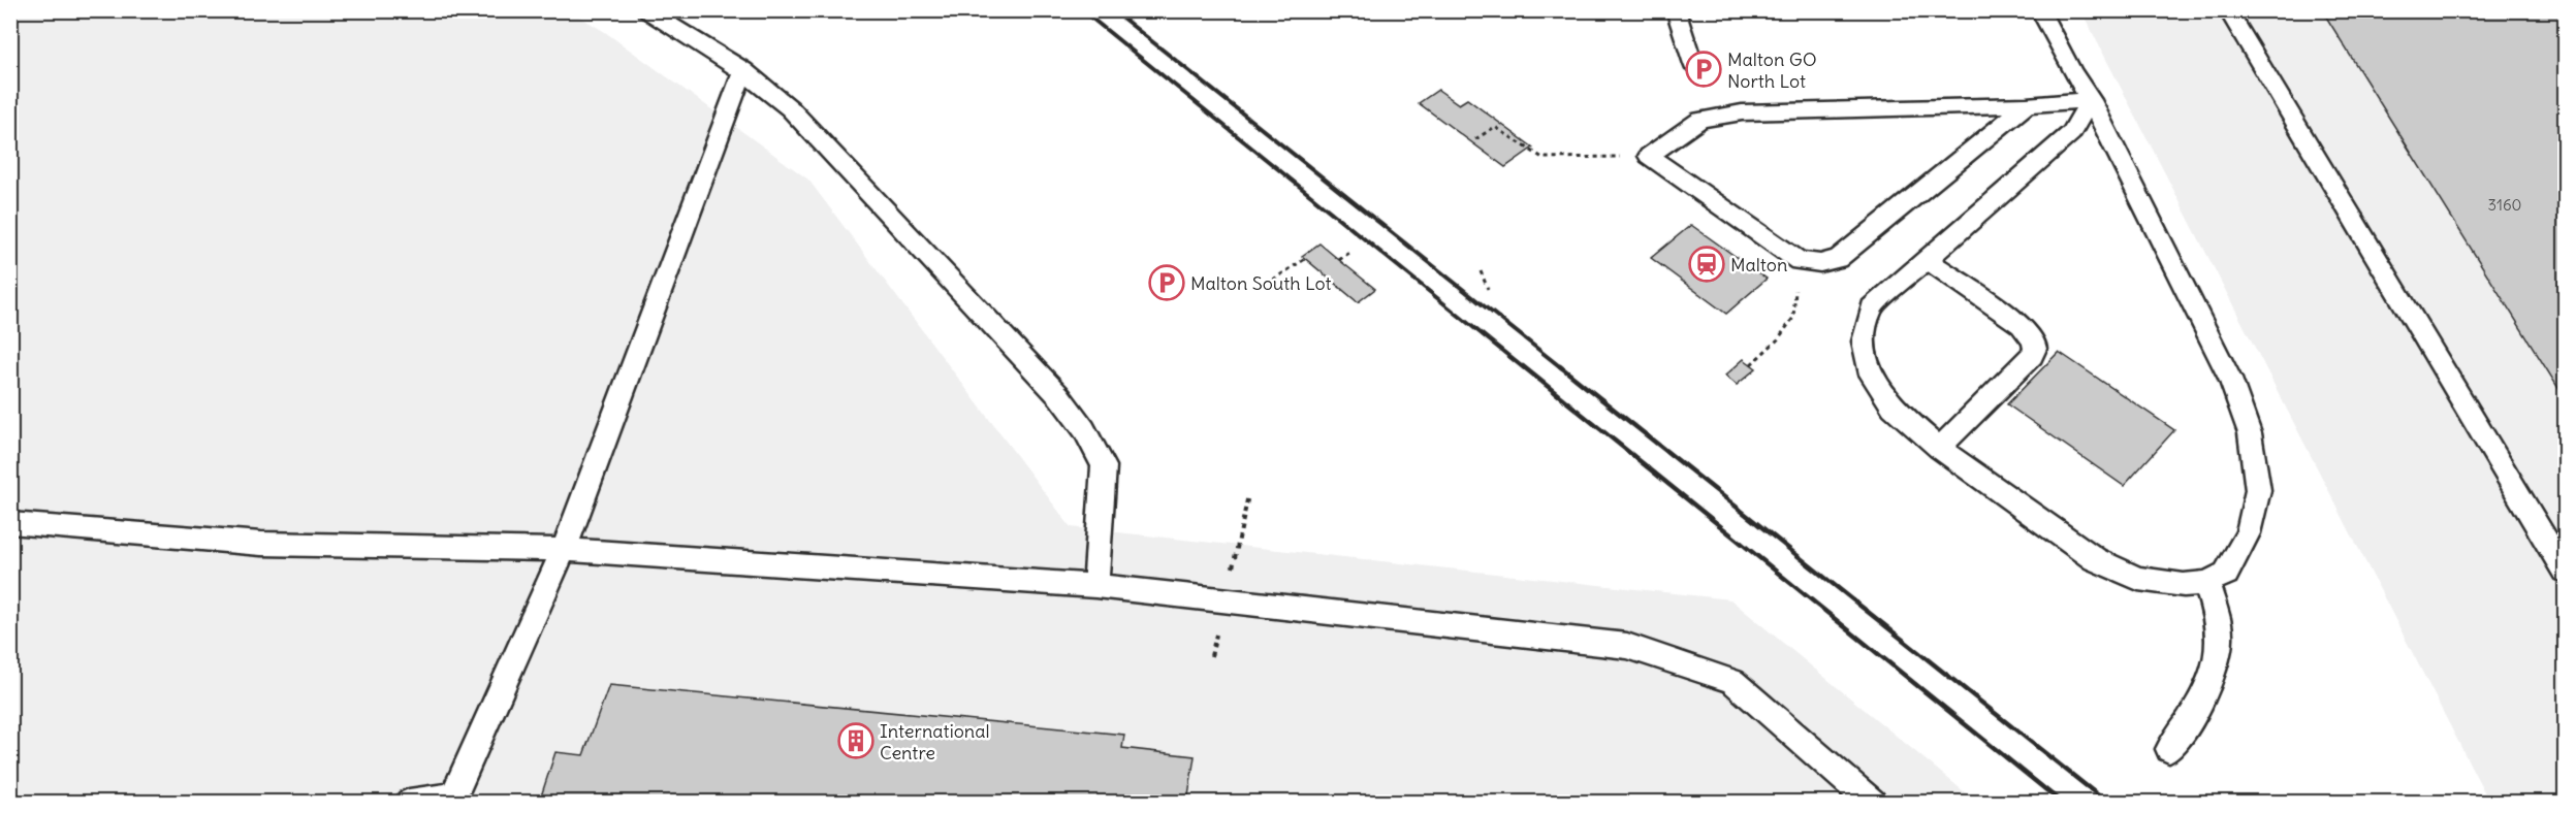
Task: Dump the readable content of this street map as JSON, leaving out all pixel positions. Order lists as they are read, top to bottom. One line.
{"places":{"parking":["Malton GO North Lot","Malton South Lot"],"station":["Malton"],"building":["International Centre"]},"house_numbers":["3160"]}
